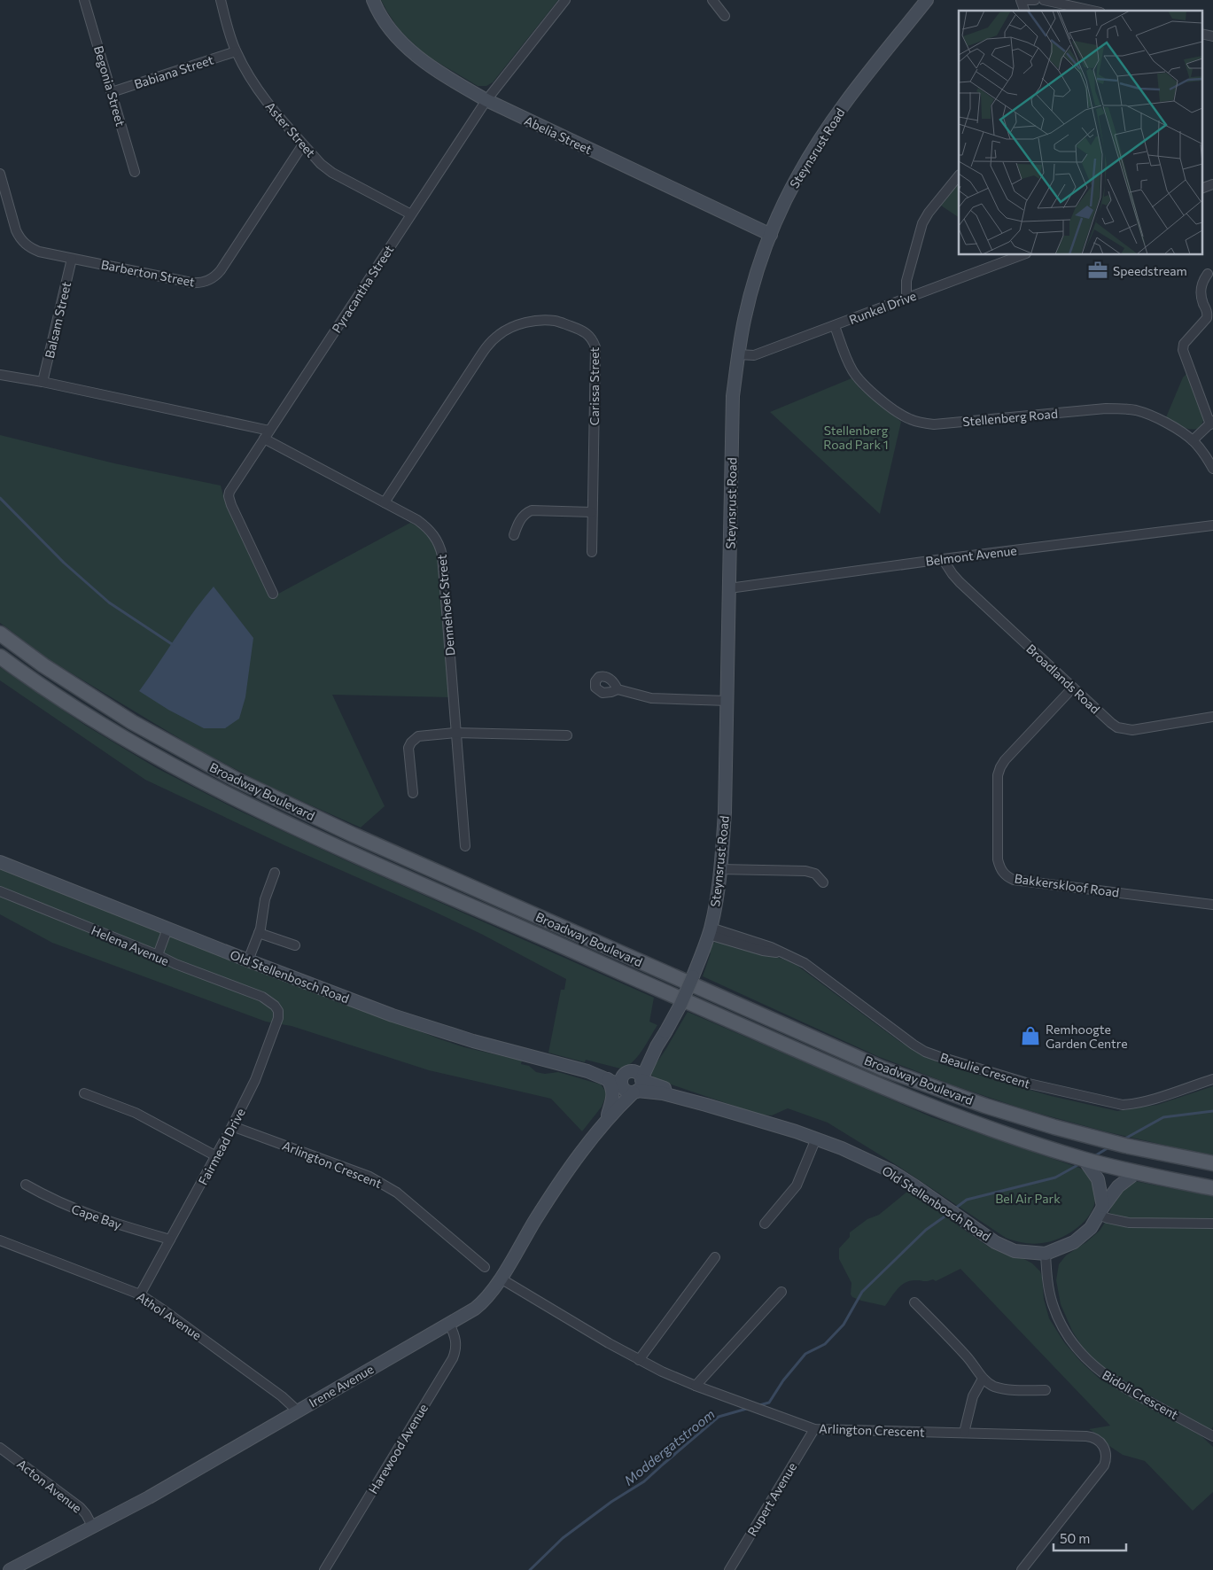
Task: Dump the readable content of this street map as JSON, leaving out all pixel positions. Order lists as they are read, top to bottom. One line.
{"streets":{"main road":["Broadway Boulevard"],"street":["Babiana Street","Begonia Street","Aster Street","Abelia Street","Steynsrust Road","Barberton Street","Pyracantha Street","Runkel Drive","Balsam Street","Carissa Street","Stellenberg Road","Belmont Avenue","Dennehoek Street","Broadlands Road","Bakkerskloof Road","Helena Avenue","Old Stellenbosch Road","Beaulie Crescent","Fairmead Drive","Arlington Crescent","Cape Bay","Athol Avenue","Irene Avenue","Bidoli Crescent","Harewood Avenue","Acton Avenue","Rupert Avenue"]},"crossings":[["Babiana Street","Begonia Street"],["Babiana Street","Aster Street"],["Aster Street","Barberton Street"],["Aster Street","Pyracantha Street"],["Abelia Street","Steynsrust Road"],["Abelia Street","Pyracantha Street"],["Steynsrust Road","Runkel Drive"],["Steynsrust Road","Belmont Avenue"],["Steynsrust Road","Old Stellenbosch Road"],["Steynsrust Road","Beaulie Crescent"],["Steynsrust Road","Irene Avenue"],["Barberton Street","Balsam Street"],["Pyracantha Street","Dennehoek Street"],["Runkel Drive","Stellenberg Road"],["Carissa Street","Dennehoek Street"],["Belmont Avenue","Broadlands Road"],["Broadlands Road","Bakkerskloof Road"],["Broadway Boulevard","Old Stellenbosch Road"],["Helena Avenue","Fairmead Drive"],["Old Stellenbosch Road","Irene Avenue"],["Old Stellenbosch Road","Bidoli Crescent"],["Fairmead Drive","Arlington Crescent"],["Fairmead Drive","Cape Bay"],["Fairmead Drive","Athol Avenue"],["Arlington Crescent","Irene Avenue"],["Arlington Crescent","Rupert Avenue"],["Athol Avenue","Irene Avenue"],["Irene Avenue","Harewood Avenue"],["Irene Avenue","Acton Avenue"]],"water":["Moddergatstroom"],"parks":["Stellenberg Road Park 1","Bel Air Park"],"places":{"office":["Speedstream"],"shop":["Remhoogte Garden Centre"]},"scale_bar":"50 m"}
